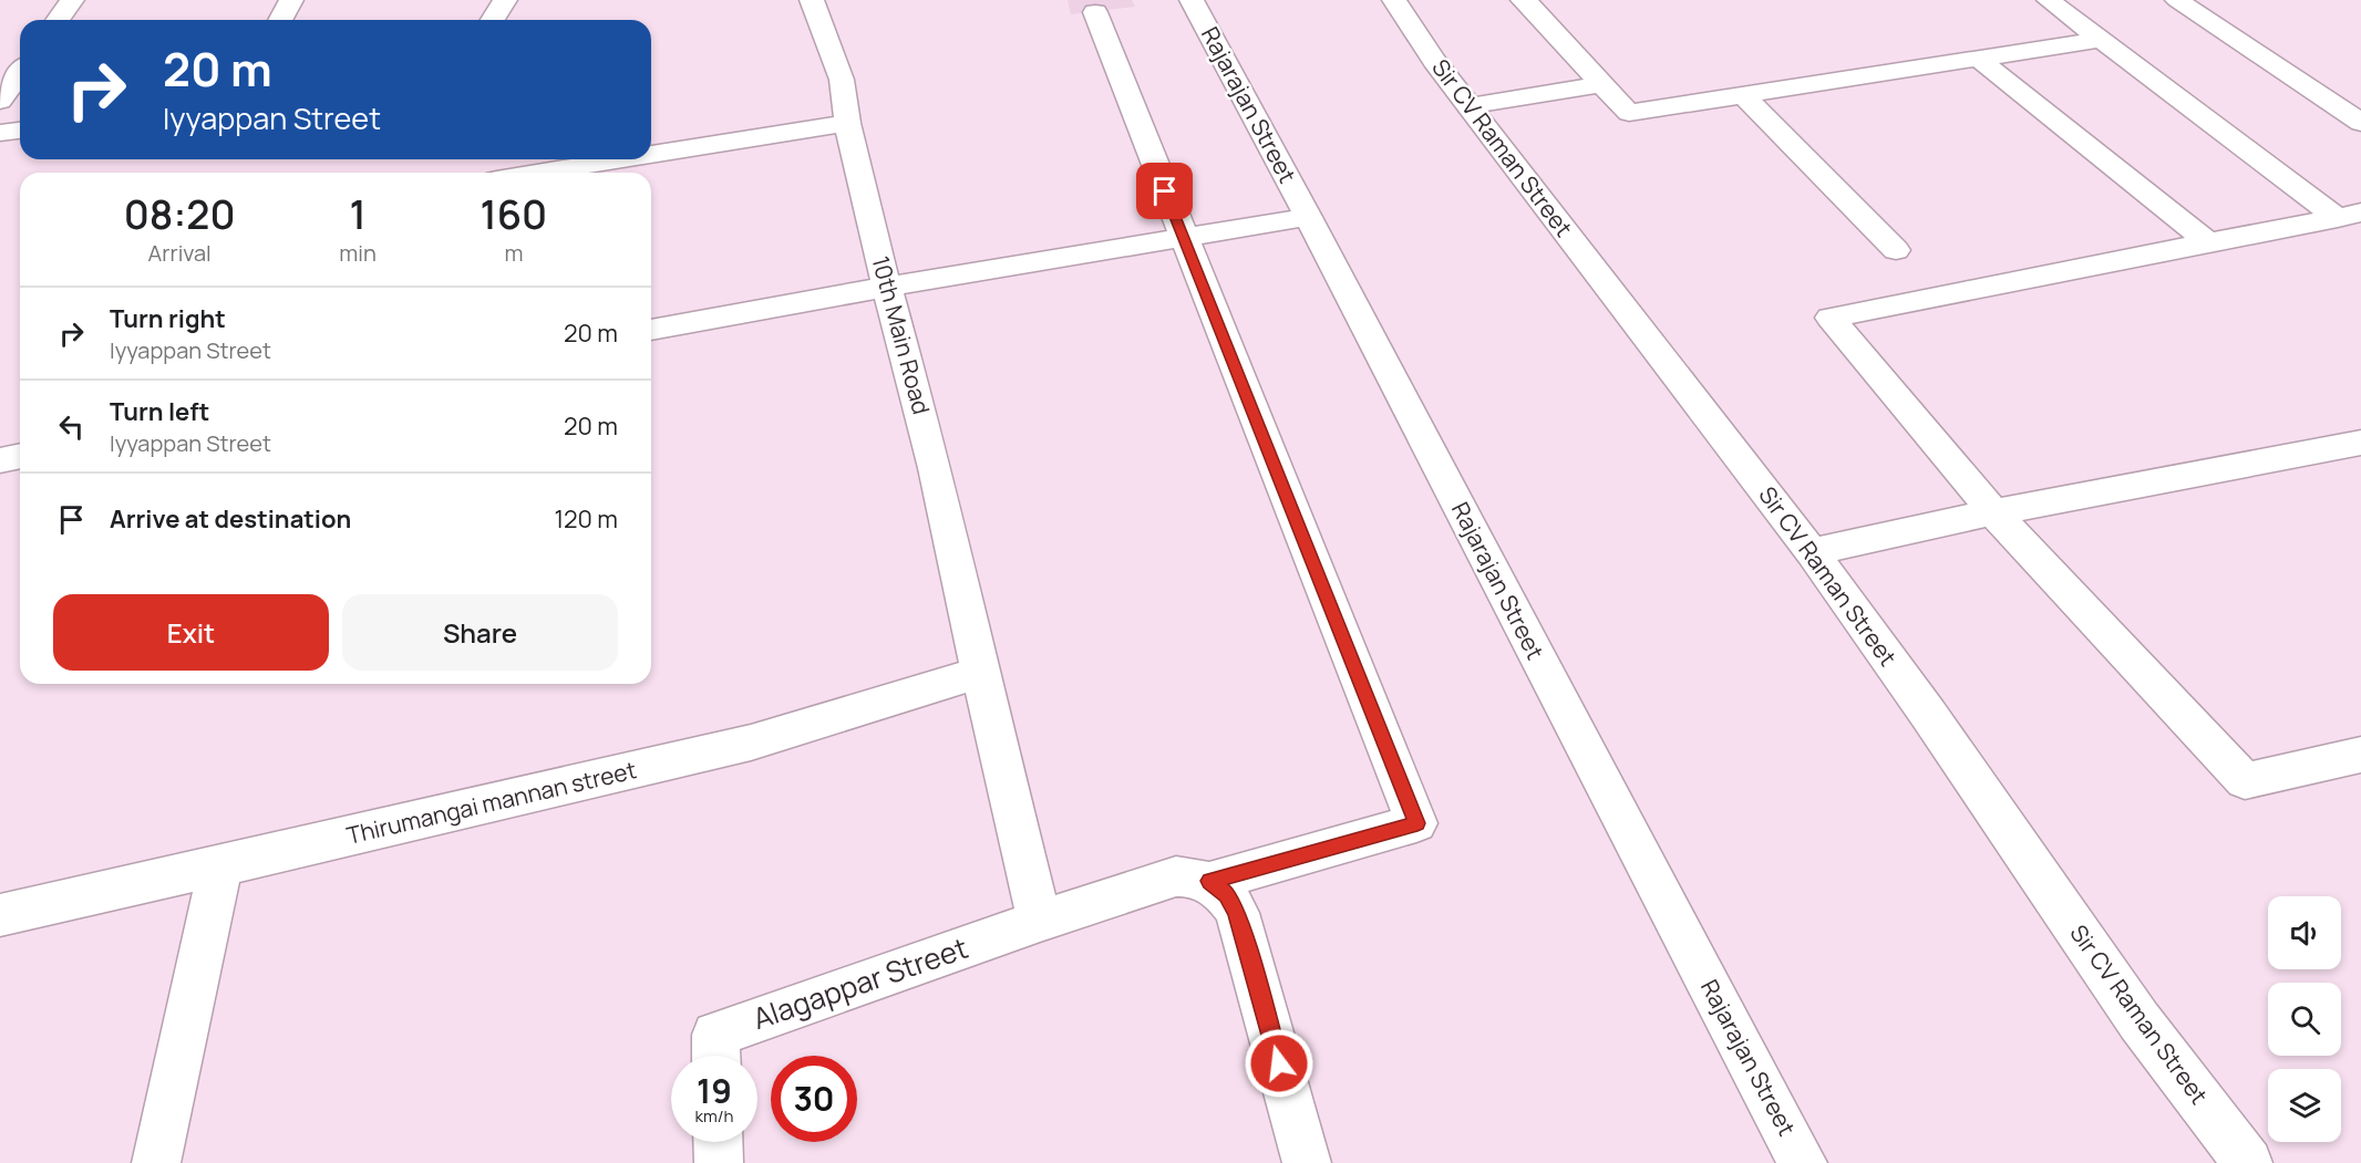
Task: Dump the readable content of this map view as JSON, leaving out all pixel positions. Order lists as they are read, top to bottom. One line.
{"streets":{"street":["Rajarajan Street","Sir CV Raman Street","10th Main Road","Thirumangai mannan street","Alagappar Street"]},"crossings":[["10th Main Road","Thirumangai mannan street"],["10th Main Road","Alagappar Street"]],"page":{"turn":["20 m","Iyyappan Street"],"eta":["08:20","Arrival","1","min","160","m"],"list":[{"name":"Turn right","note":"Iyyappan Street","value":"20 m"},{"name":"Turn left","note":"Iyyappan Street","value":"20 m"},{"name":"Arrive at destination","value":"120 m"}],"buttons":["Exit","Share"],"speed":"19 km/h","limit":"30"}}
